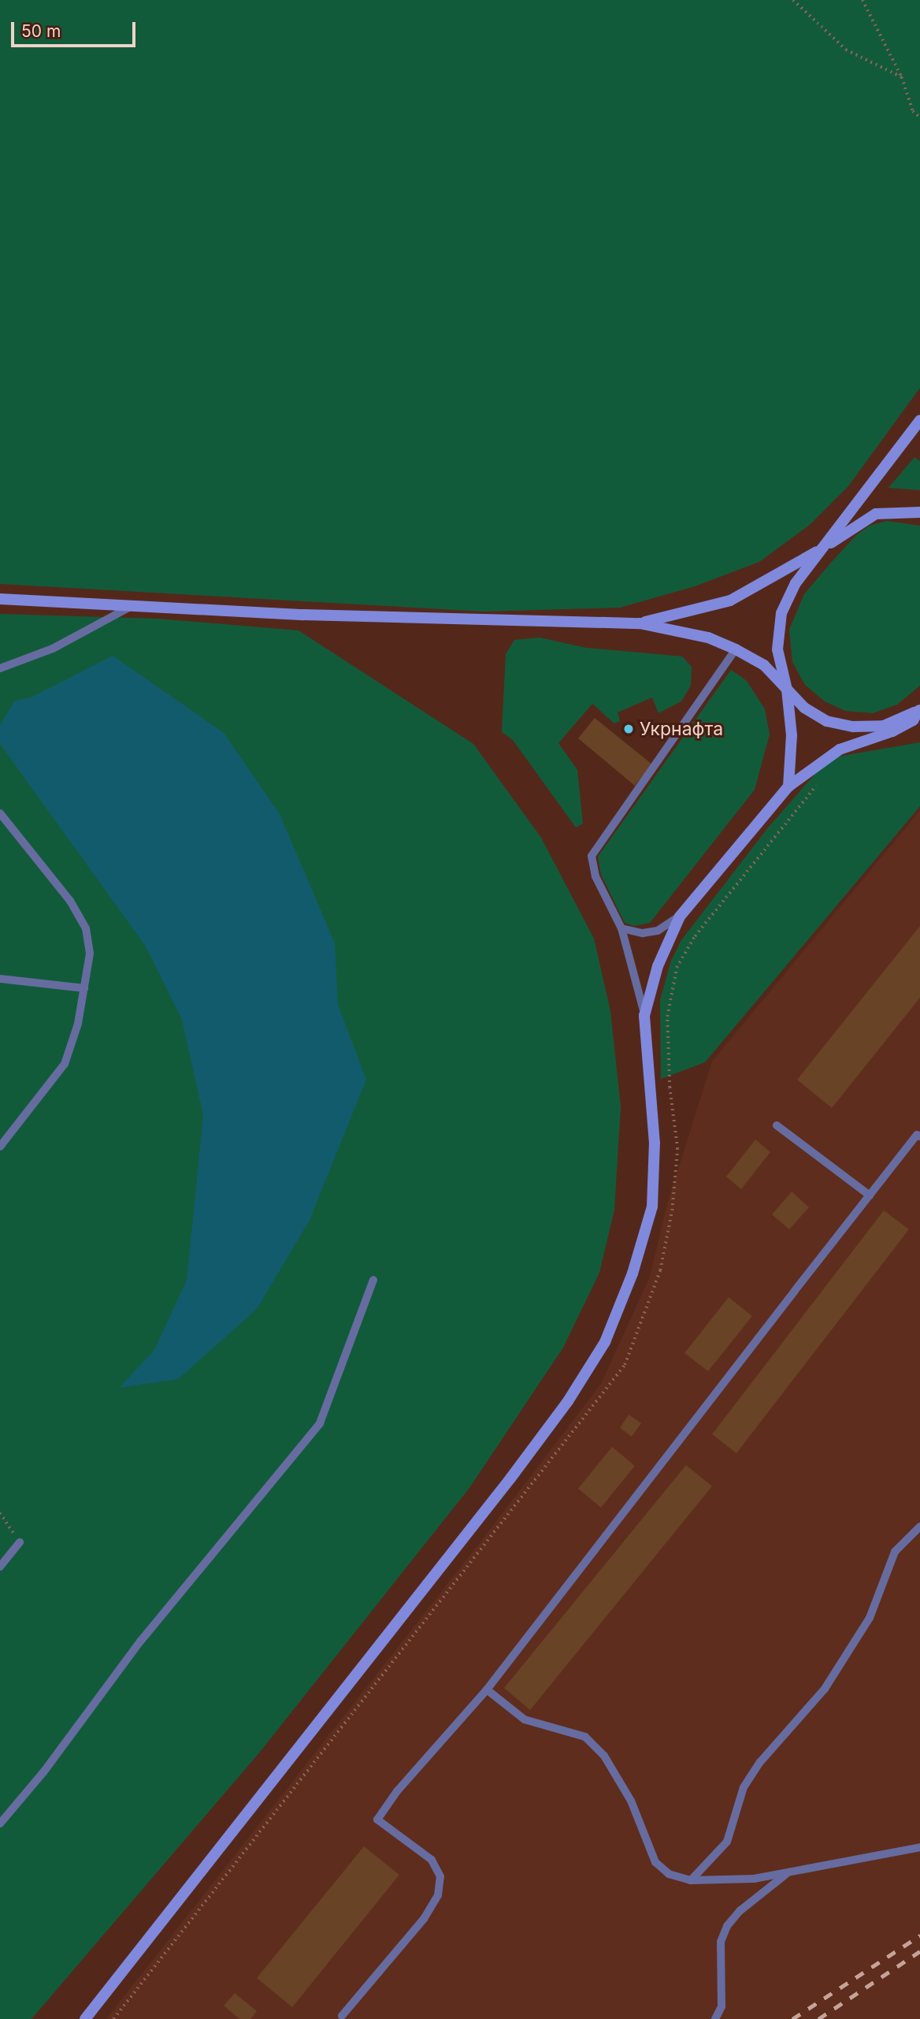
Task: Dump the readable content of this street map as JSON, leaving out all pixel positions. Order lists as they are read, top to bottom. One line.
{"places":["Укрнафта"],"scale_bar":"50 m"}
